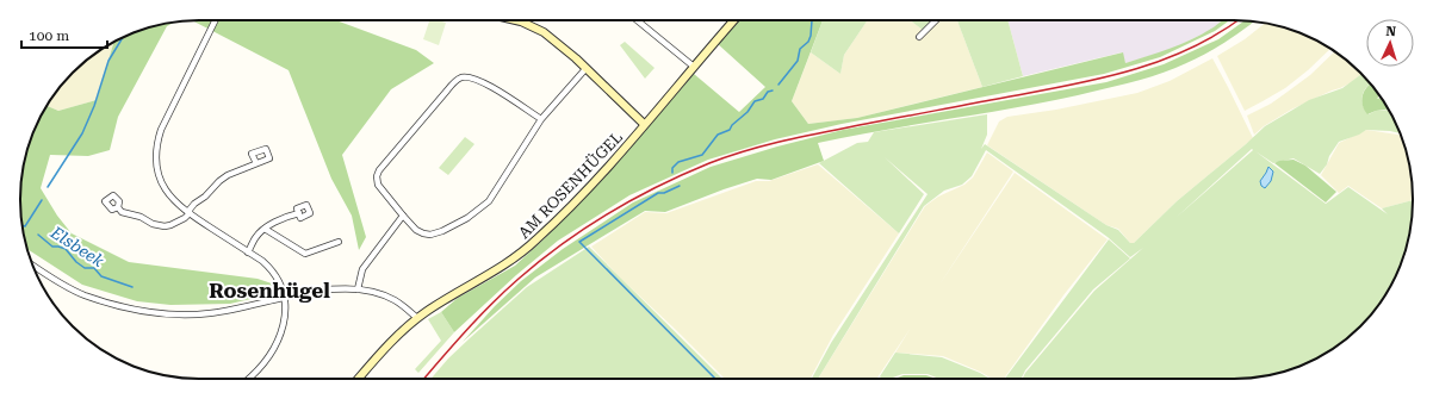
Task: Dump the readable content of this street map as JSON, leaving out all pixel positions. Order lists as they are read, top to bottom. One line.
{"streets":{"street":["AM ROSENHÜGEL"]},"districts":["Rosenhügel"],"water":["Elsbeek"],"scale_bar":"100 m","north":"top"}
